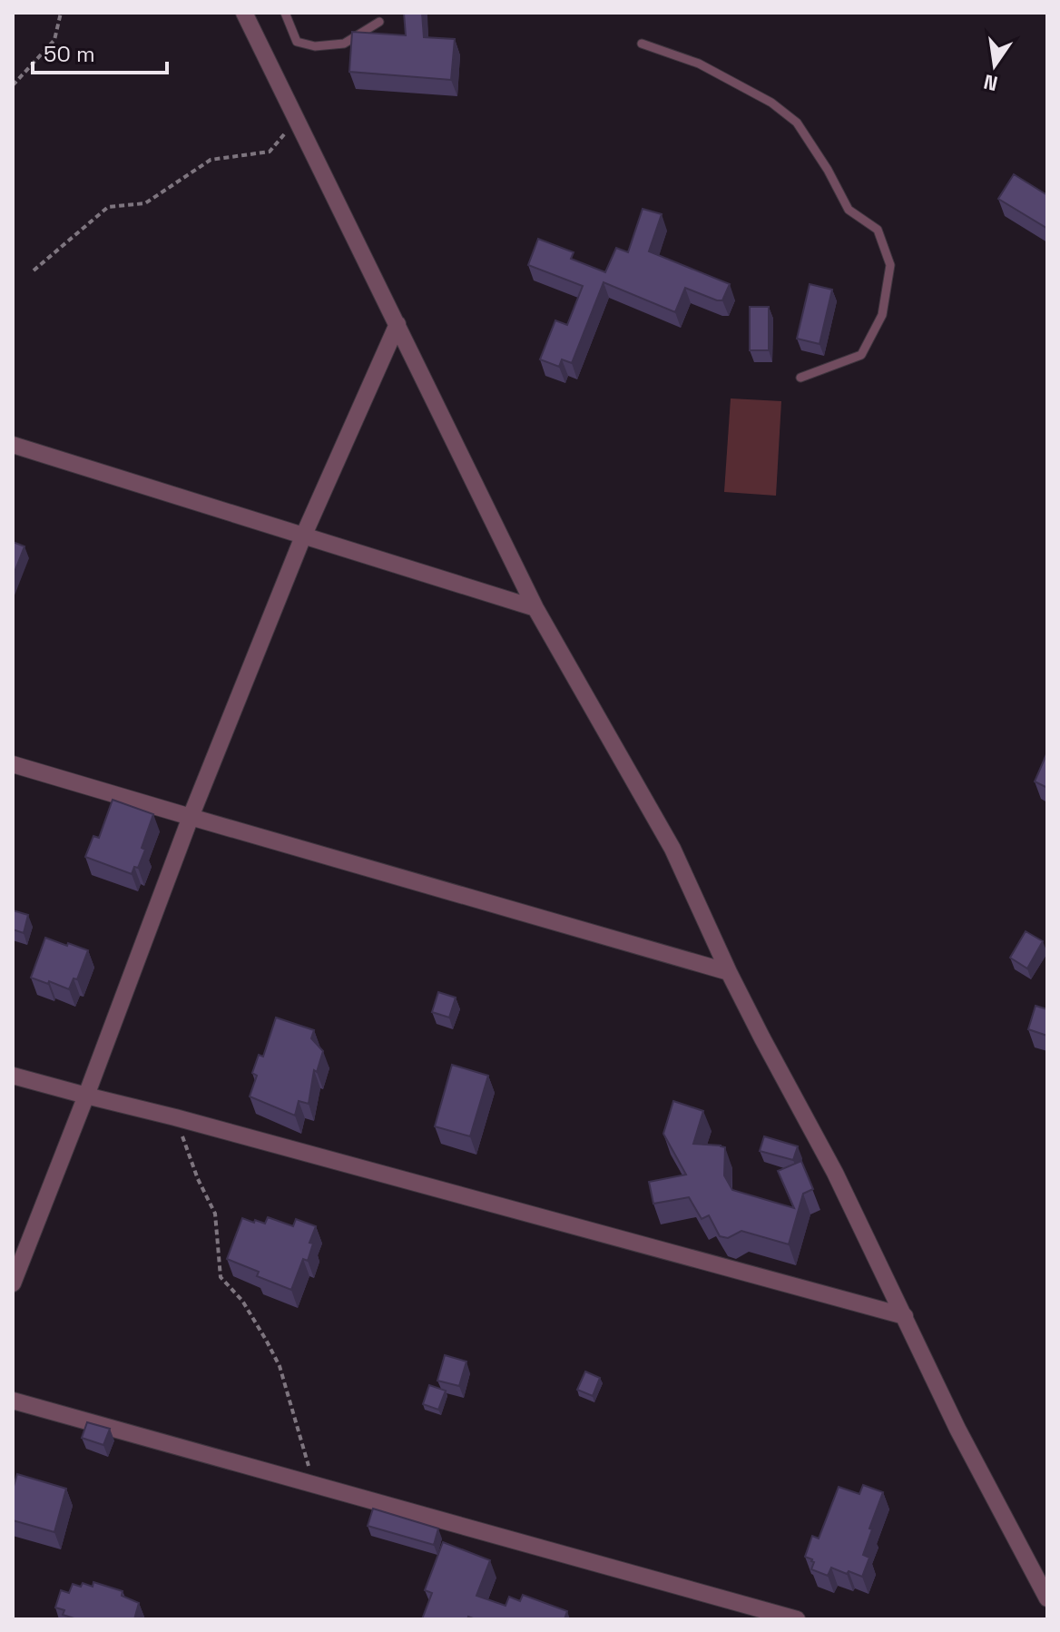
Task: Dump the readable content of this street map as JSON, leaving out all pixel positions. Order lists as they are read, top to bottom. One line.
{"scale_bar":"50 m","north":"bottom"}
